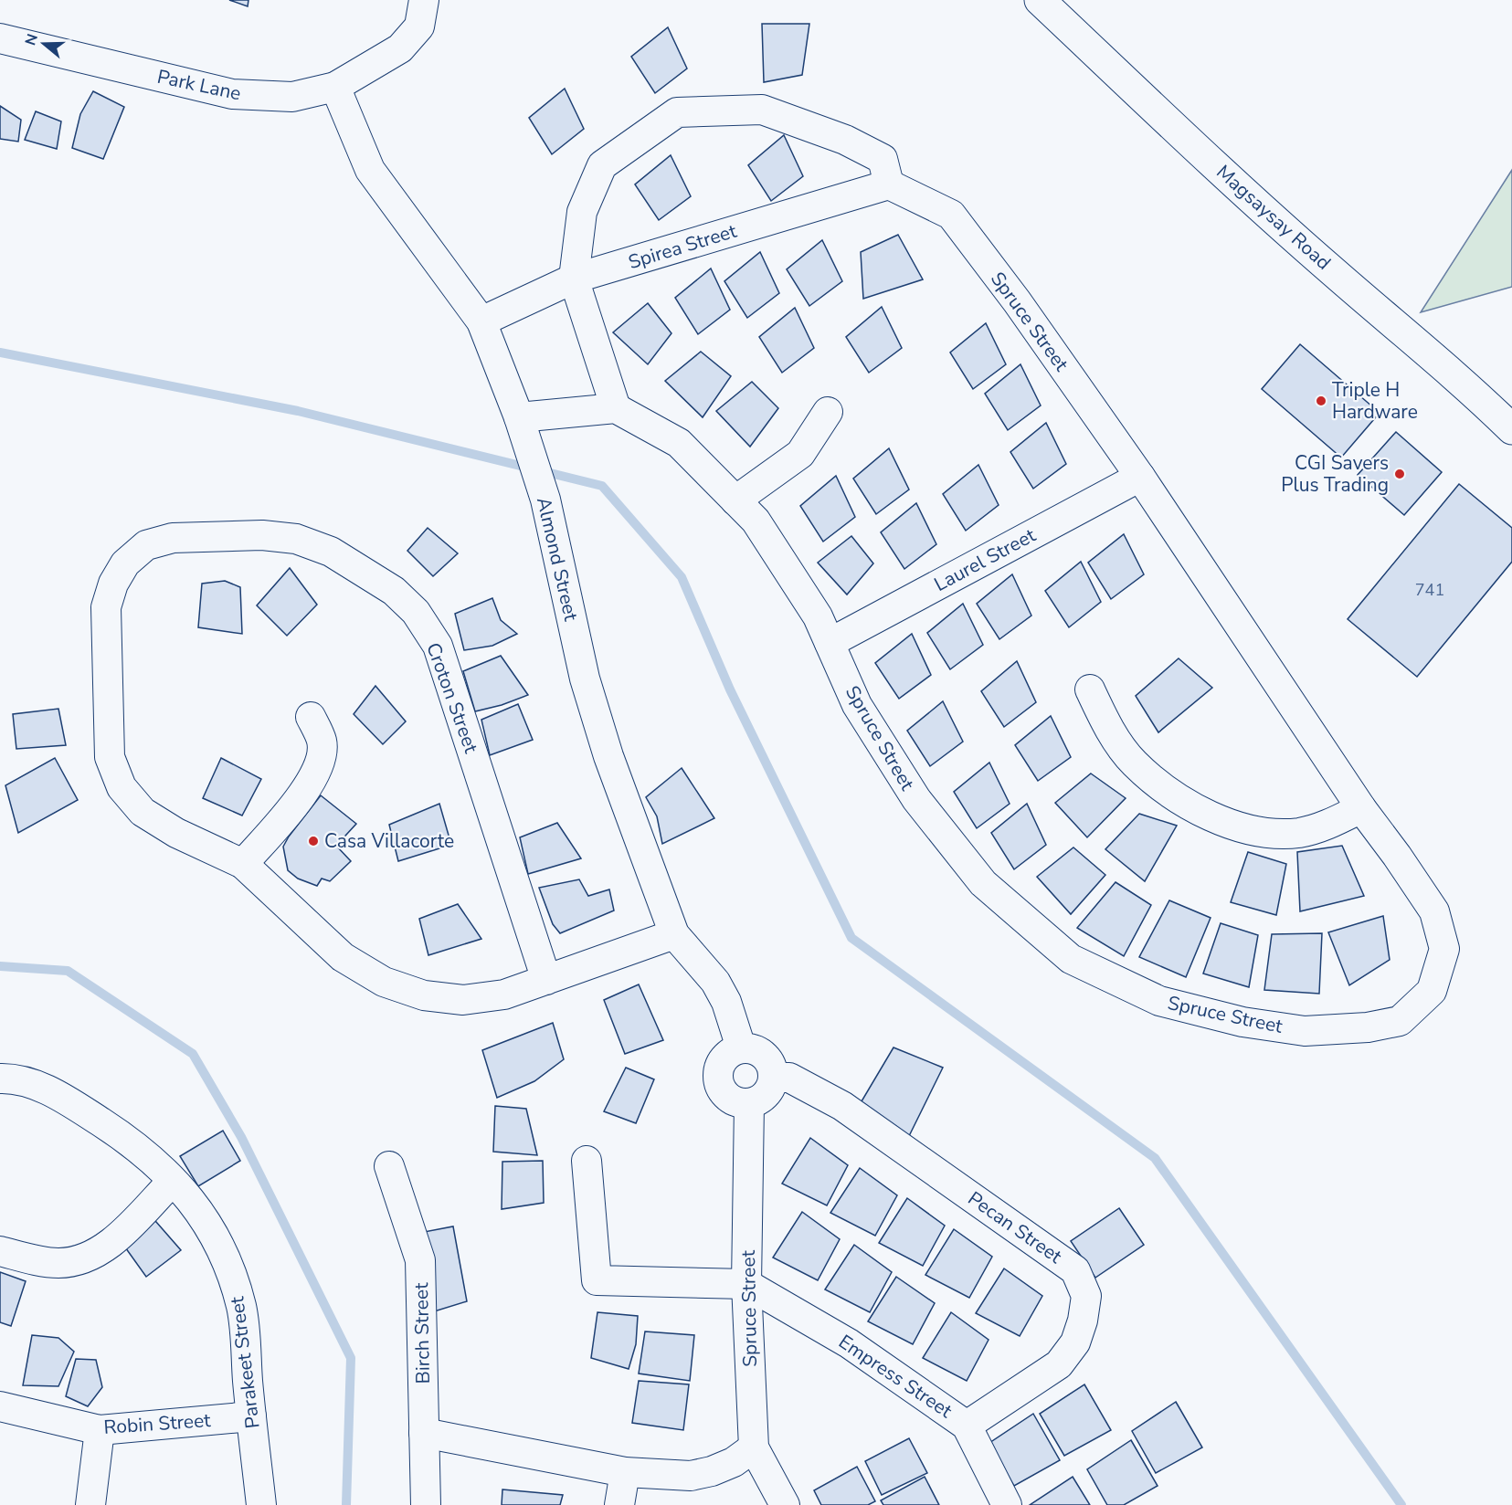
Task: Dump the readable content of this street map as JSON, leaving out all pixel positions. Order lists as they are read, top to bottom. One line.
{"streets":{"main road":["Magsaysay Road"],"street":["Park Lane","Spirea Street","Spruce Street","Almond Street","Laurel Street","Croton Street","Pecan Street","Birch Street","Parakeet Street","Empress Street","Robin Street"]},"crossings":[["Park Lane","Almond Street"],["Spirea Street","Spruce Street"],["Spirea Street","Almond Street"],["Spruce Street","Almond Street"],["Spruce Street","Laurel Street"],["Spruce Street","Pecan Street"],["Spruce Street","Empress Street"],["Almond Street","Croton Street"],["Almond Street","Pecan Street"],["Pecan Street","Empress Street"],["Parakeet Street","Robin Street"]],"places":["Triple H Hardware","CGI Savers Plus Trading","Casa Villacorte"],"house_numbers":["741"],"north":"left"}
